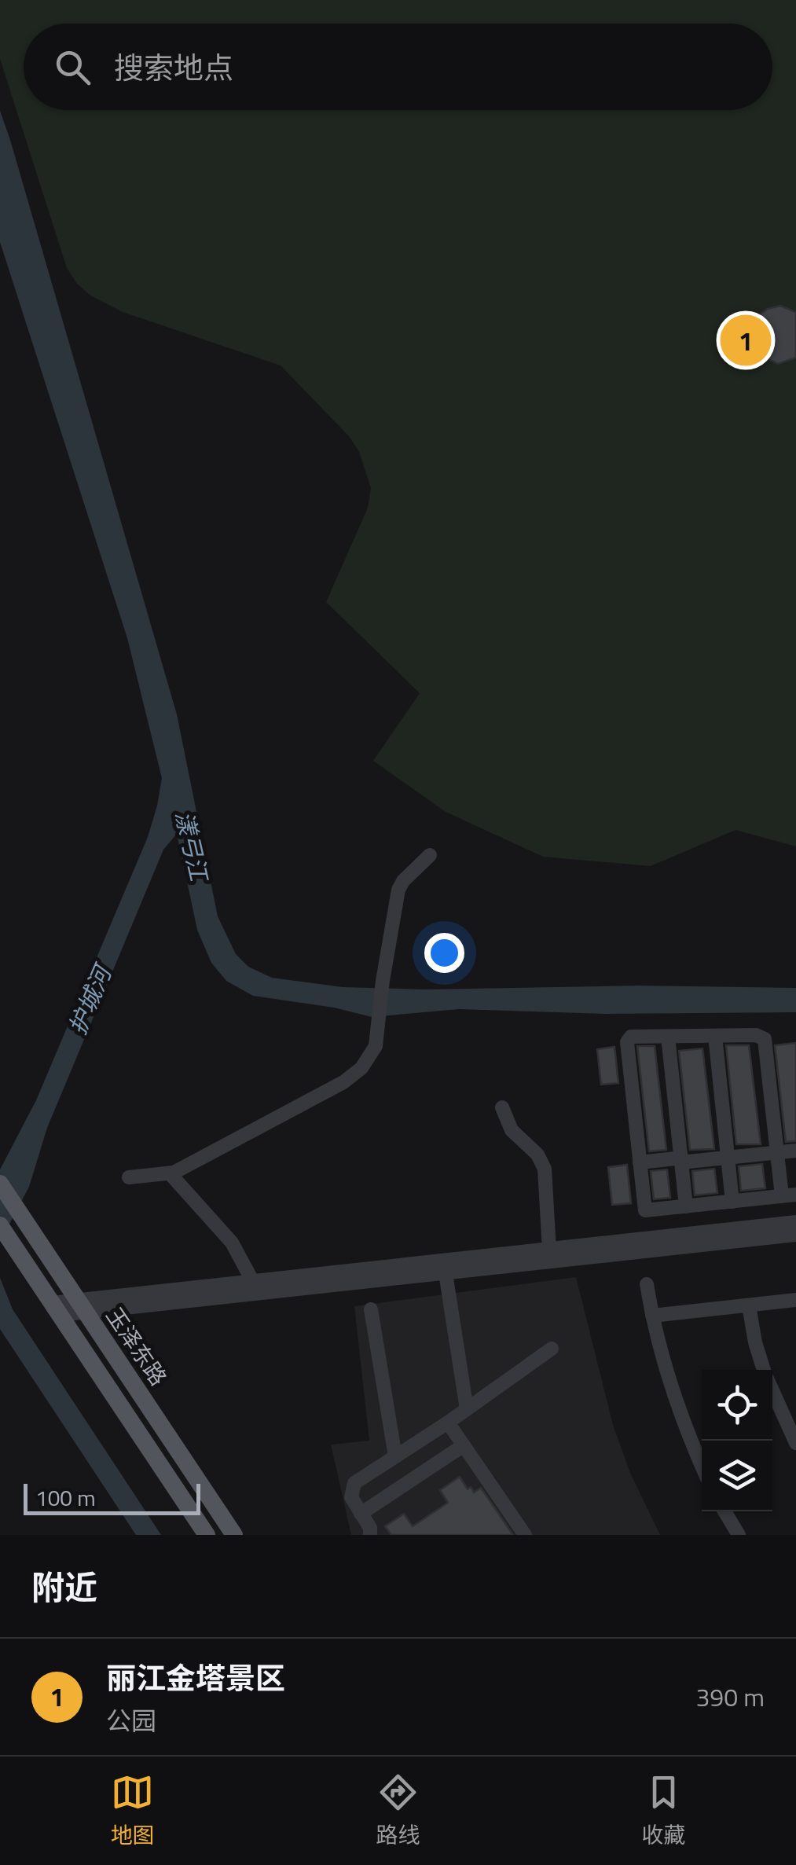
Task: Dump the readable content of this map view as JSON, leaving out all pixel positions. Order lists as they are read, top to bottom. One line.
{"streets":{"main road":["玉泽东路"]},"water":["漾弓江","护城河"],"scale_bar":"100 m","page":{"search":"搜索地点","pins":"1","scale":"100 m","heading":"附近","list":[{"mark":"1","name":"丽江金塔景区","note":"公园","value":"390 m"}],"nav":["地图","路线","收藏"]}}
